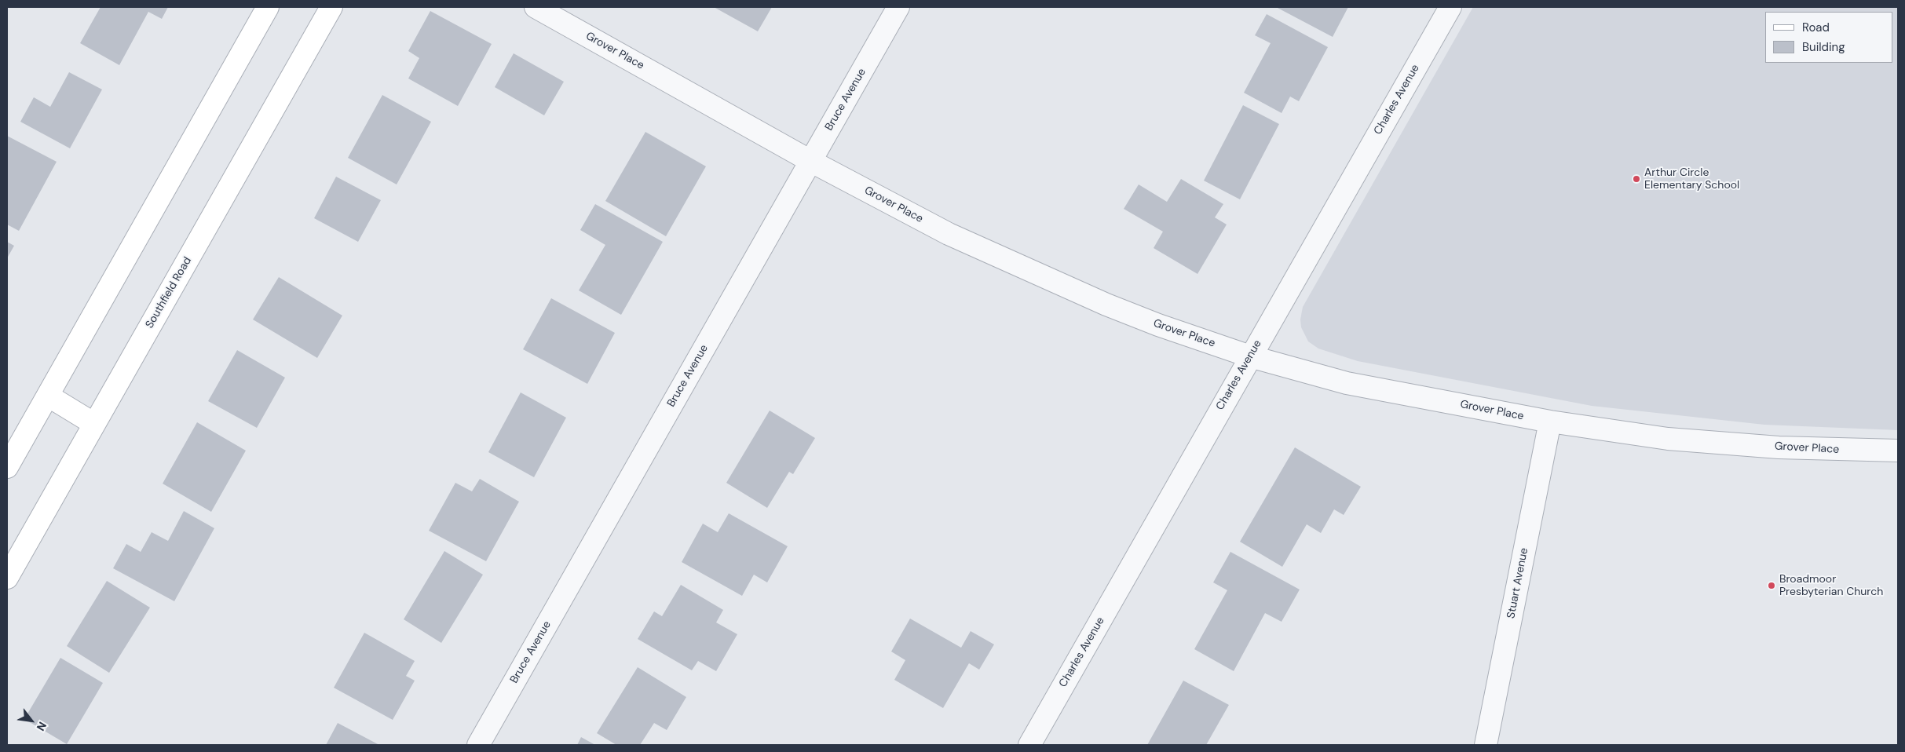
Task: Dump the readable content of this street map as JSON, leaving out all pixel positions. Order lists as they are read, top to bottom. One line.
{"streets":{"main road":["Southfield Road"],"street":["Grover Place","Bruce Avenue","Charles Avenue","Stuart Avenue"]},"crossings":[["Grover Place","Bruce Avenue"],["Grover Place","Charles Avenue"],["Grover Place","Stuart Avenue"]],"places":["Arthur Circle Elementary School","Broadmoor Presbyterian Church"],"legend":["Road","Building"],"north":"bottom right"}
